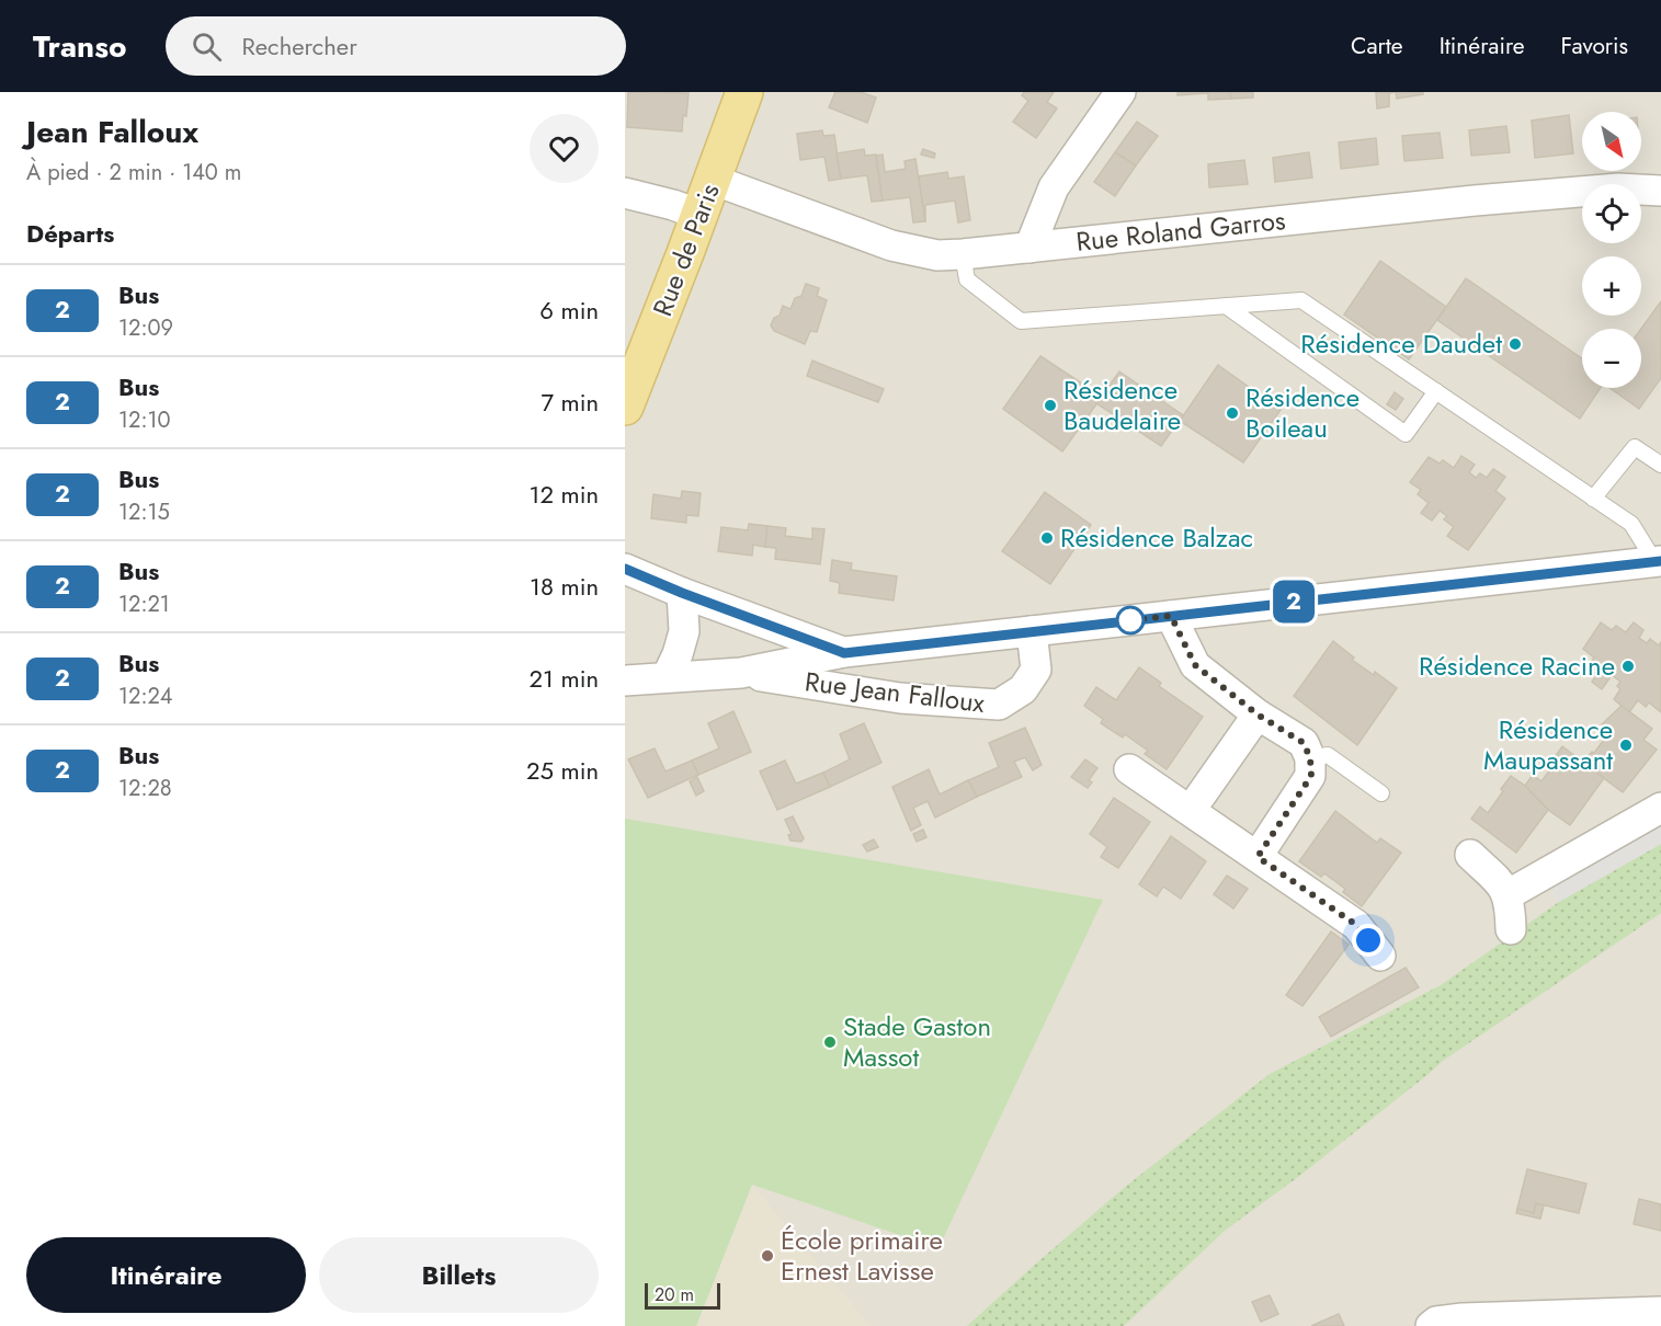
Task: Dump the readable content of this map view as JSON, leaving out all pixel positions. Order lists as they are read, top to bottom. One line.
{"streets":{"main road":["Rue de Paris"],"street":["Rue Roland Garros","Rue Jean Falloux"]},"crossings":[["Rue Roland Garros","Rue de Paris"]],"places":["Résidence Daudet","Résidence Baudelaire","Résidence Boileau","Résidence Balzac","Résidence Racine","Résidence Maupassant","Stade Gaston Massot","École primaire Ernest Lavisse"],"lines":["bus line 2"],"scale_bar":"20 m","north":"bottom right","page":{"header":"Transo","search":"Rechercher","nav":["Carte","Itinéraire","Favoris"],"heading":[["Jean Falloux","À pied · 2 min · 140 m"],"Départs"],"on_map":"2","map_buttons":["+","−"],"list":[{"mark":"2","name":"Bus","note":"12:09","value":"6 min"},{"mark":"2","name":"Bus","note":"12:10","value":"7 min"},{"mark":"2","name":"Bus","note":"12:15","value":"12 min"},{"mark":"2","name":"Bus","note":"12:21","value":"18 min"},{"mark":"2","name":"Bus","note":"12:24","value":"21 min"},{"mark":"2","name":"Bus","note":"12:28","value":"25 min"}],"buttons":["Itinéraire","Billets"],"scale":"20 m"}}
